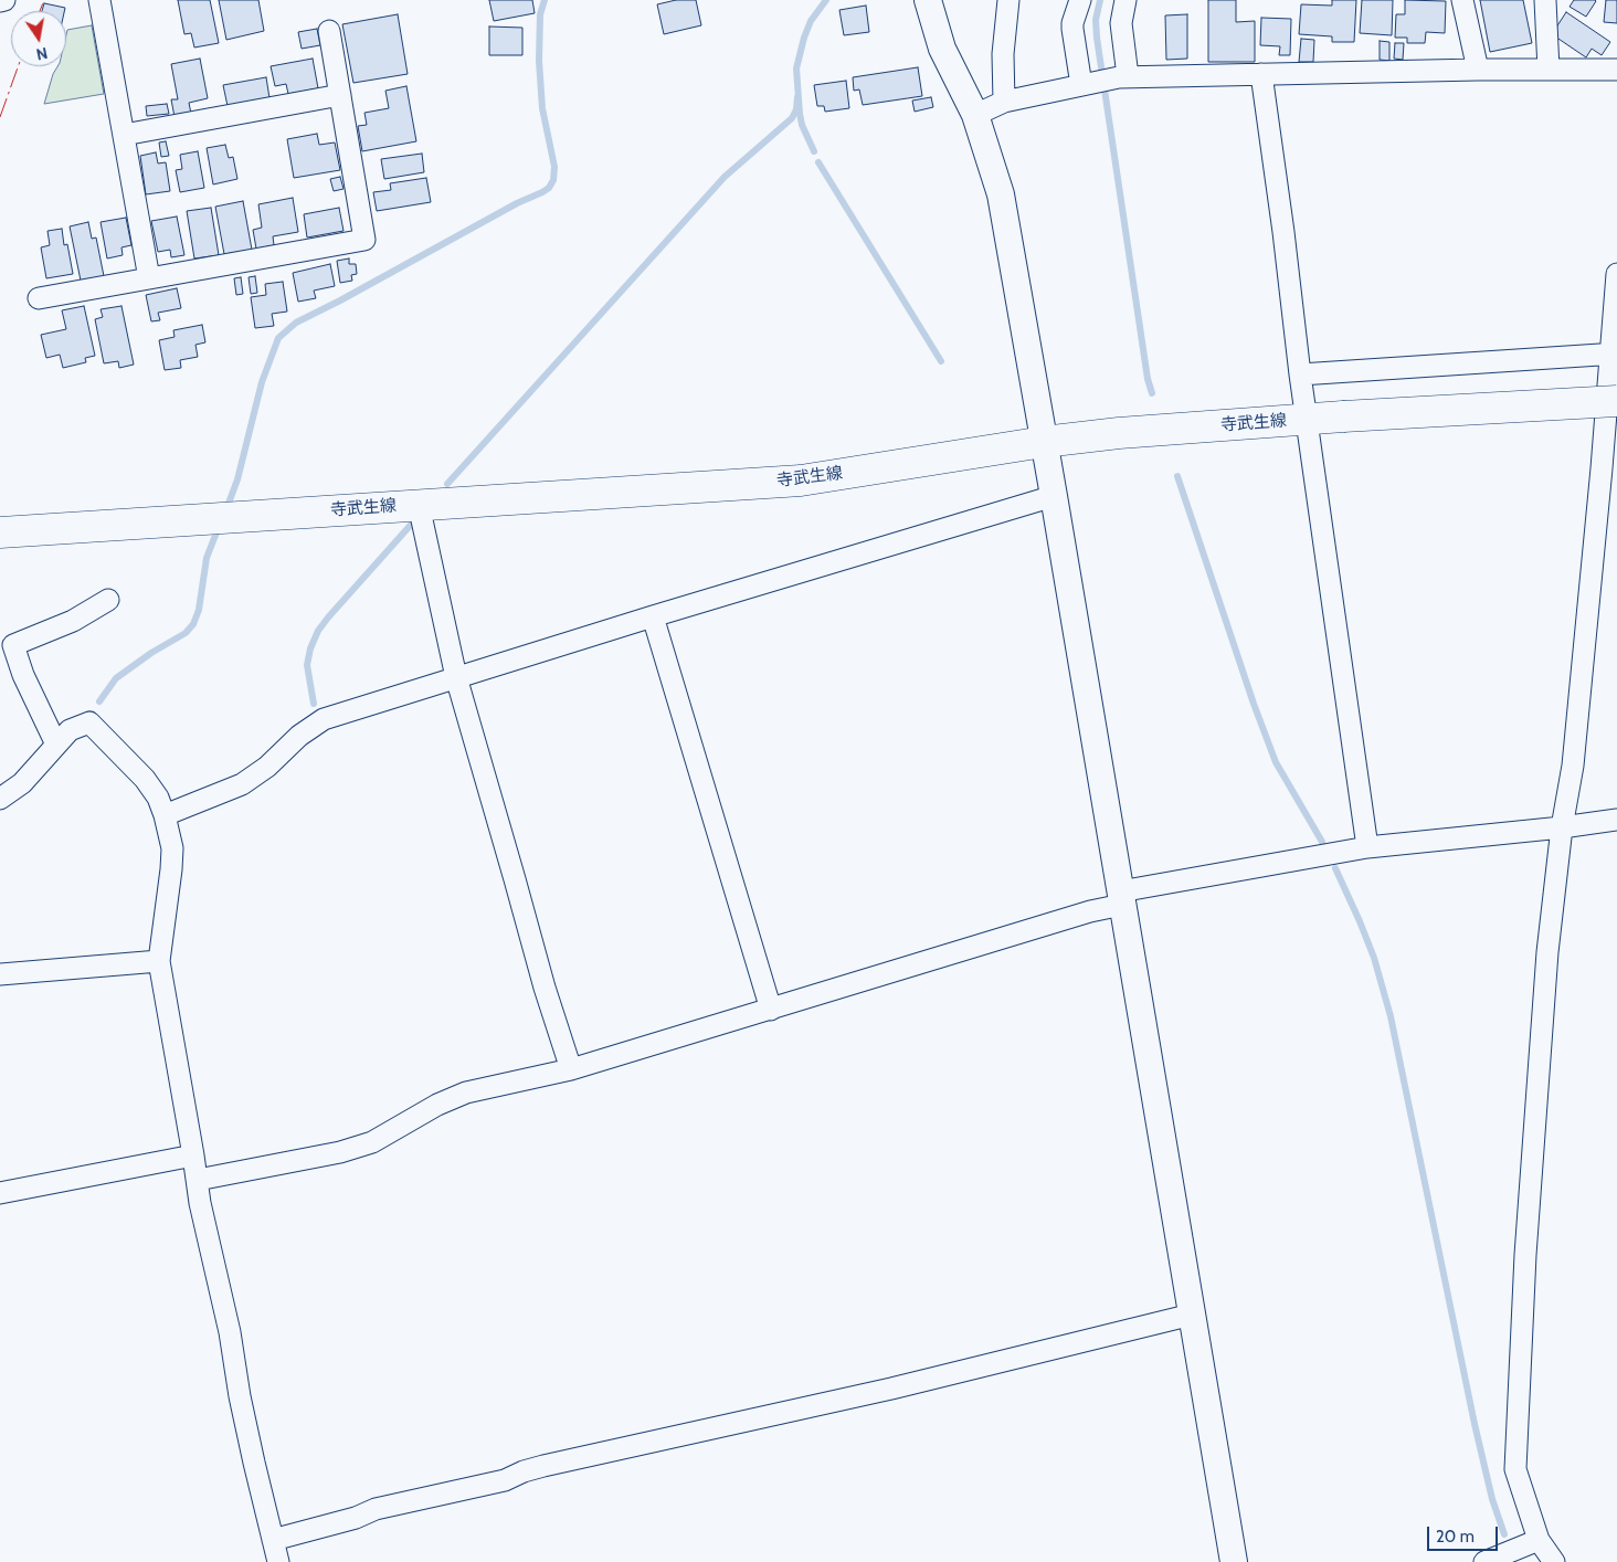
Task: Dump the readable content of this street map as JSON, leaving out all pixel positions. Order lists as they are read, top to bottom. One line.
{"streets":{"main road":["寺武生線"]},"scale_bar":"20 m","north":"bottom"}
